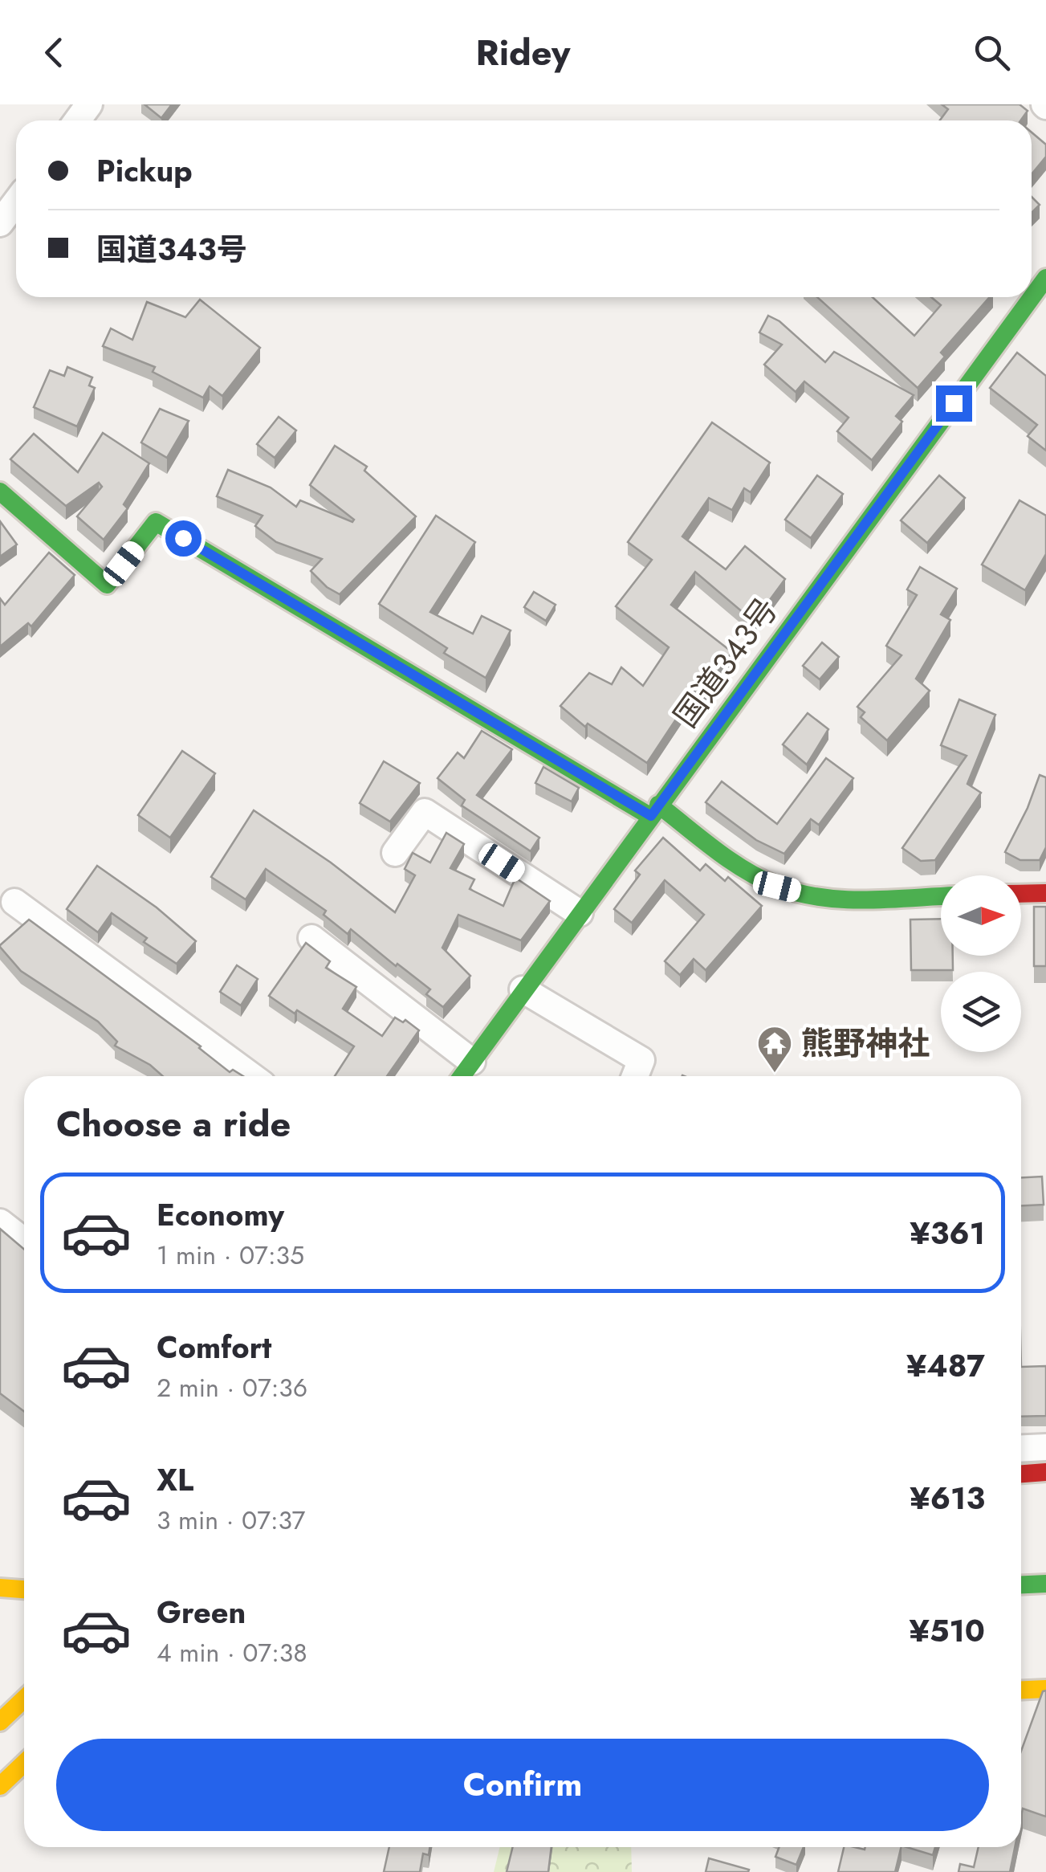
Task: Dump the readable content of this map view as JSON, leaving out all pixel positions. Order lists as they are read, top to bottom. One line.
{"streets":{"main road":["国道343号"]},"places":{"temple":["熊野神社"]},"north":"right","page":{"header":"Ridey","banner":["Pickup","国道343号"],"heading":"Choose a ride","list":[{"name":"Economy","note":"1 min · 07:35","value":"¥361"},{"name":"Comfort","note":"2 min · 07:36","value":"¥487"},{"name":"XL","note":"3 min · 07:37","value":"¥613"},{"name":"Green","note":"4 min · 07:38","value":"¥510"}],"buttons":"Confirm"}}
